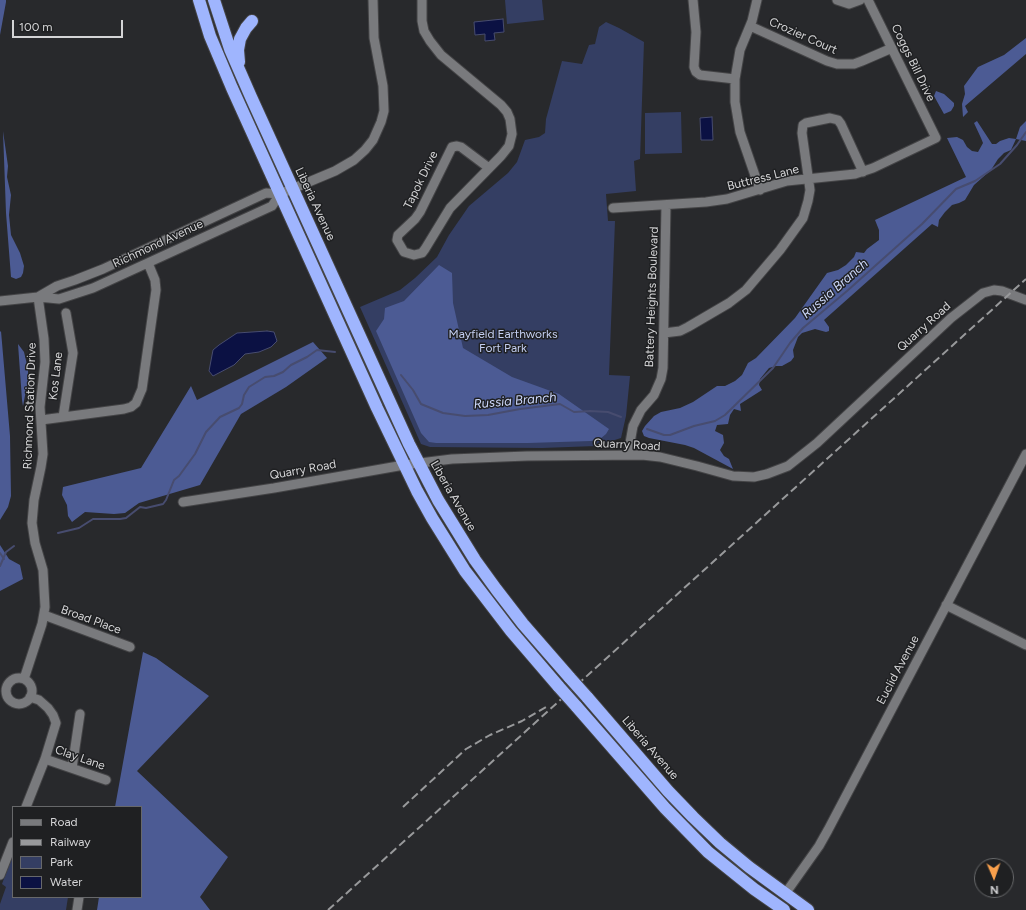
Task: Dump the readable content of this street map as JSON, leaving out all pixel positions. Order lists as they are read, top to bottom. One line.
{"streets":{"highway":["Liberia Avenue"],"street":["Crozier Court","Coggs Bill Drive","Buttress Lane","Tapok Drive","Richmond Avenue","Battery Heights Boulevard","Quarry Road","Kos Lane","Richmond Station Drive","Broad Place","Euclid Avenue","Clay Lane"]},"crossings":[["Crozier Court","Coggs Bill Drive"],["Coggs Bill Drive","Buttress Lane"],["Buttress Lane","Battery Heights Boulevard"],["Liberia Avenue","Richmond Avenue"],["Liberia Avenue","Quarry Road"],["Liberia Avenue","Euclid Avenue"],["Richmond Avenue","Richmond Station Drive"],["Battery Heights Boulevard","Quarry Road"],["Richmond Station Drive","Broad Place"]],"water":["Russia Branch"],"parks":["Mayfield Earthworks Fort Park"],"legend":["Road","Railway","Park","Water"],"scale_bar":"100 m","north":"bottom"}
